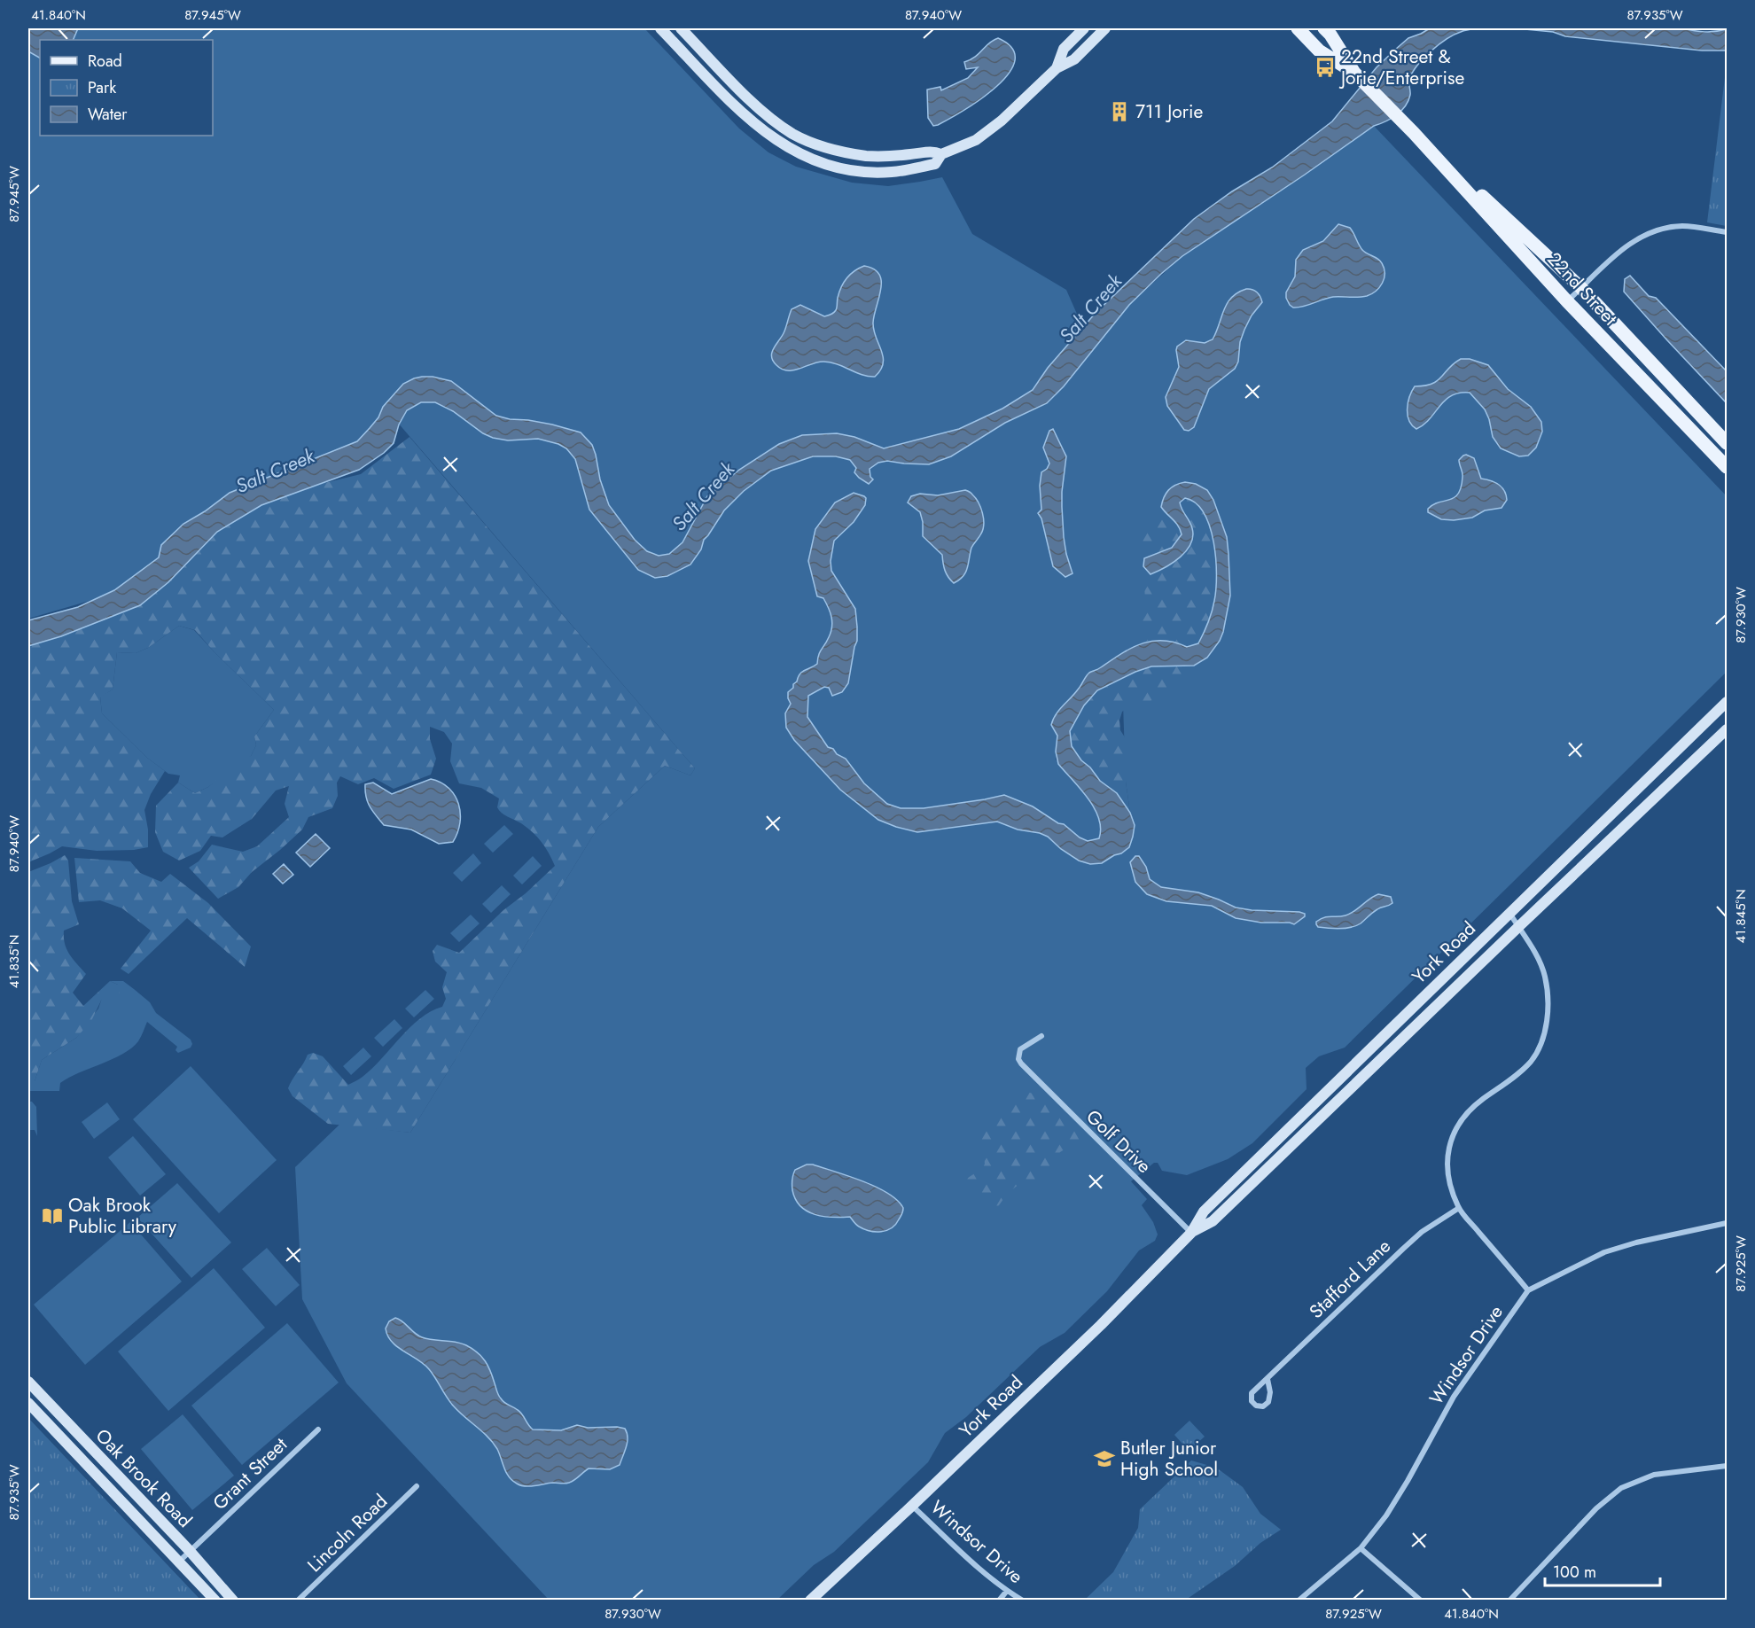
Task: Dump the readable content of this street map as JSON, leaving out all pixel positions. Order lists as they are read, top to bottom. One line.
{"streets":{"main road":["22nd Street","York Road","Oak Brook Road"],"street":["Golf Drive","Stafford Lane","Windsor Drive","Grant Street","Lincoln Road"]},"crossings":[["York Road","Golf Drive"],["York Road","Windsor Drive"],["Grant Street","Oak Brook Road"]],"water":["Salt Creek"],"places":{"bus stop":["22nd Street & Jorie/Enterprise"],"building":["711 Jorie"],"library":["Oak Brook Public Library"],"school or university":["Butler Junior High School"]},"legend":["Road","Park","Water"],"scale_bar":"100 m","coordinates":["41.840°N","87.945°W","87.940°W","87.935°W","87.930°W","41.845°N","41.835°N","87.925°W"]}
